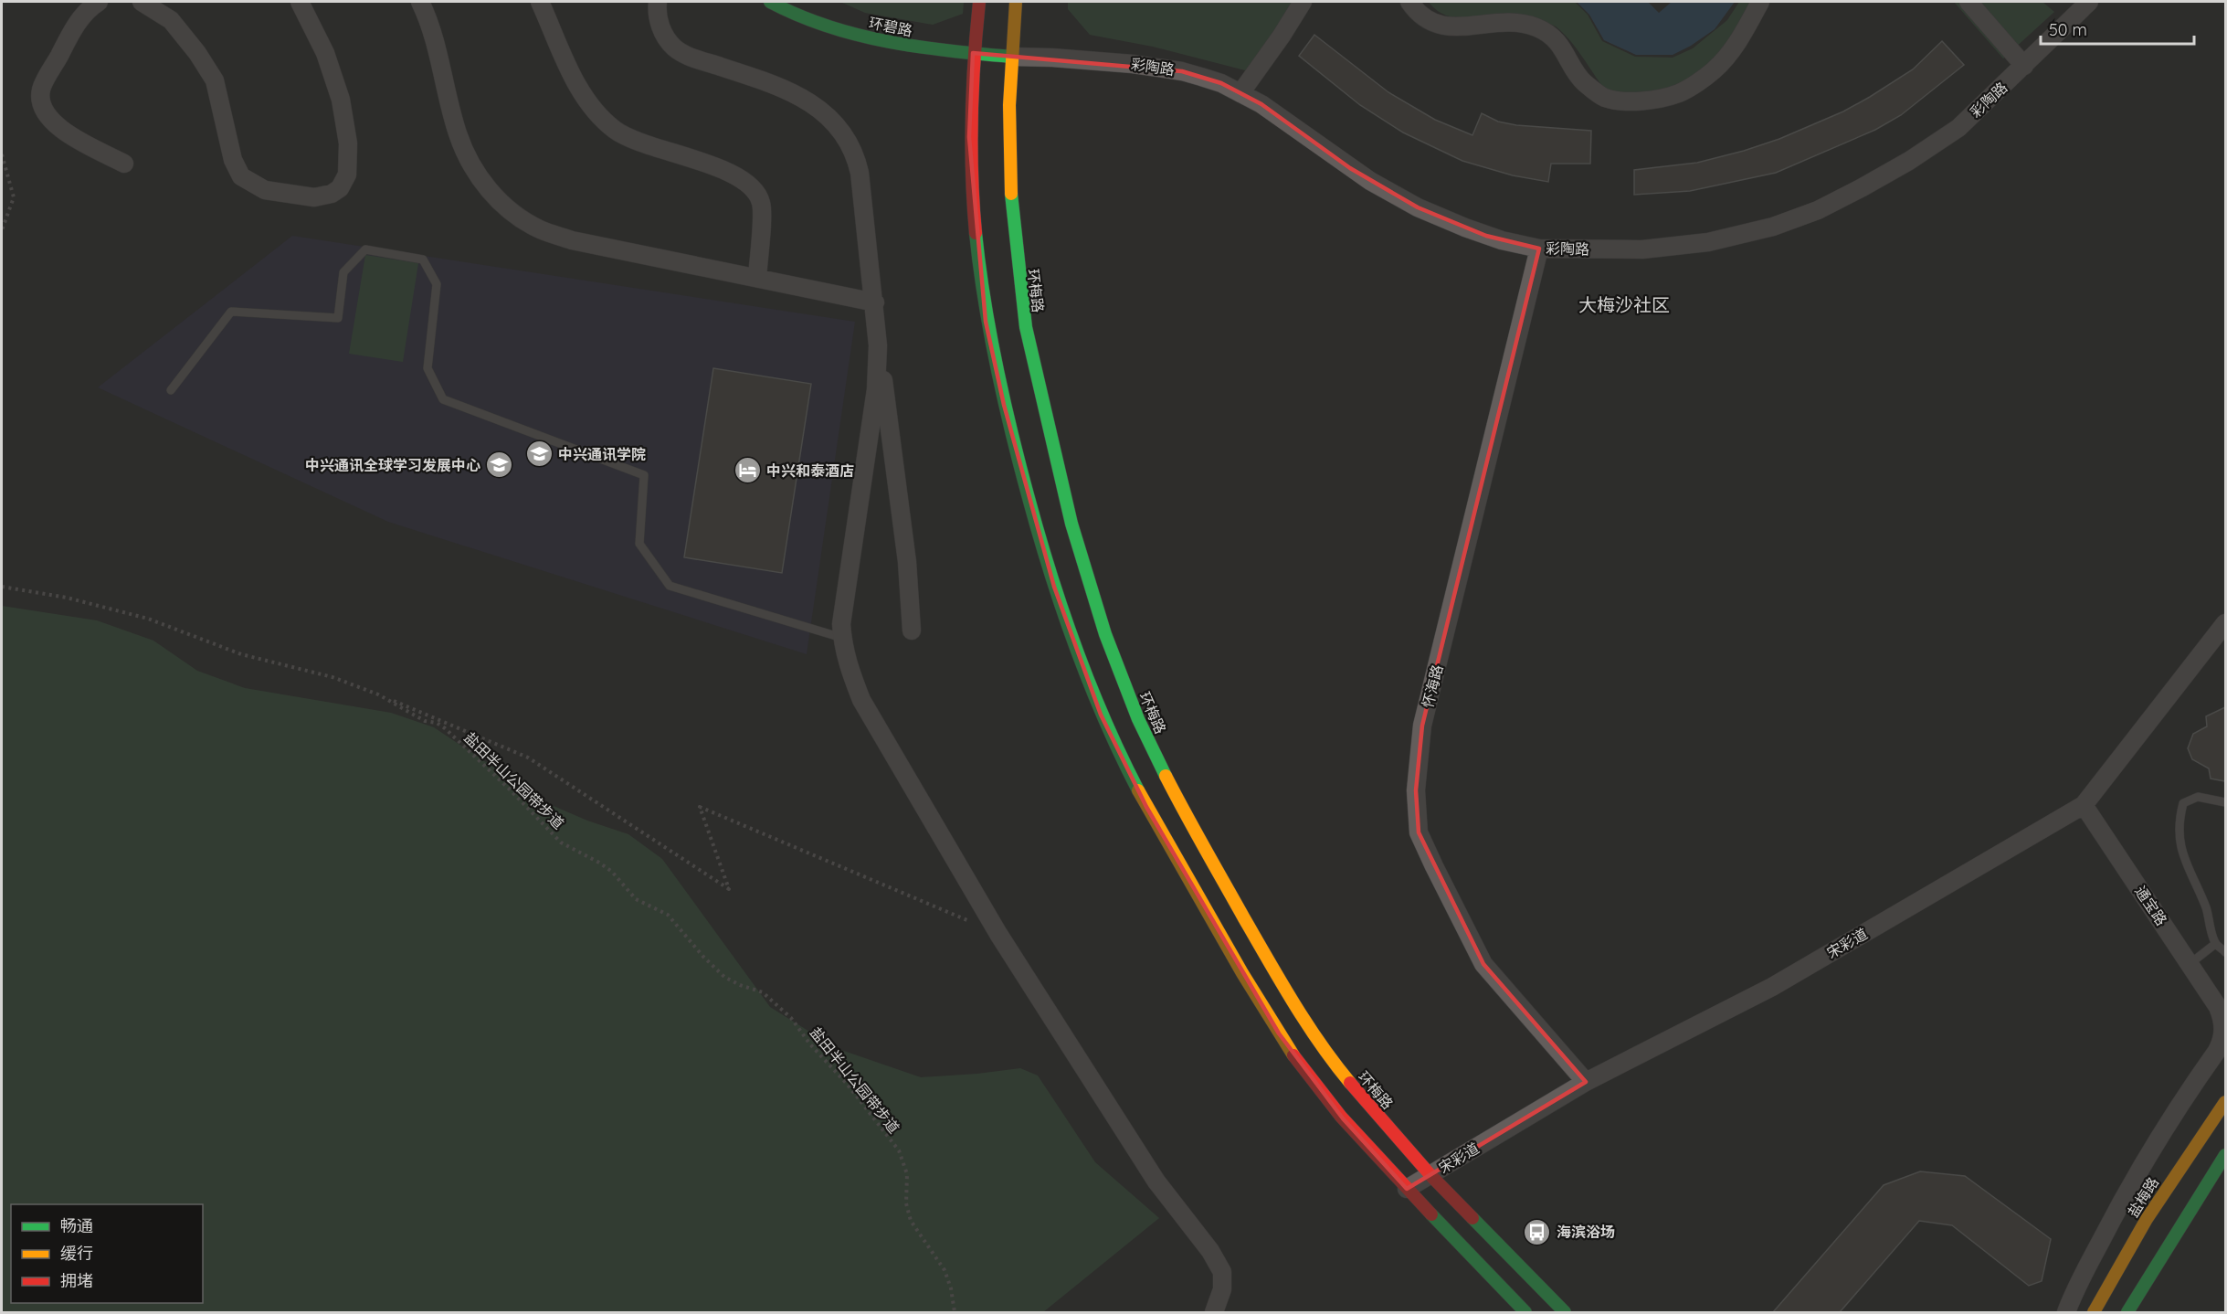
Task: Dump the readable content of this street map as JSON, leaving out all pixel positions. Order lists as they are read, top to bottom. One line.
{"streets":{"main road":["环碧路","环梅路","盐梅路"],"street":["彩陶路","怀海路","通宝路","宋彩道"],"path":["盐田半山公园带步道"]},"crossings":[["环碧路","彩陶路"],["环碧路","环梅路"],["彩陶路","环梅路"],["彩陶路","怀海路"],["环梅路","宋彩道"],["怀海路","宋彩道"],["通宝路","宋彩道"]],"districts":["大梅沙社区"],"places":{"school or university":["中兴通讯学院","中兴通讯全球学习发展中心"],"hotel":["中兴和泰酒店"],"bus stop":["海滨浴场"]},"legend":["畅通","缓行","拥堵"],"scale_bar":"50 m"}
